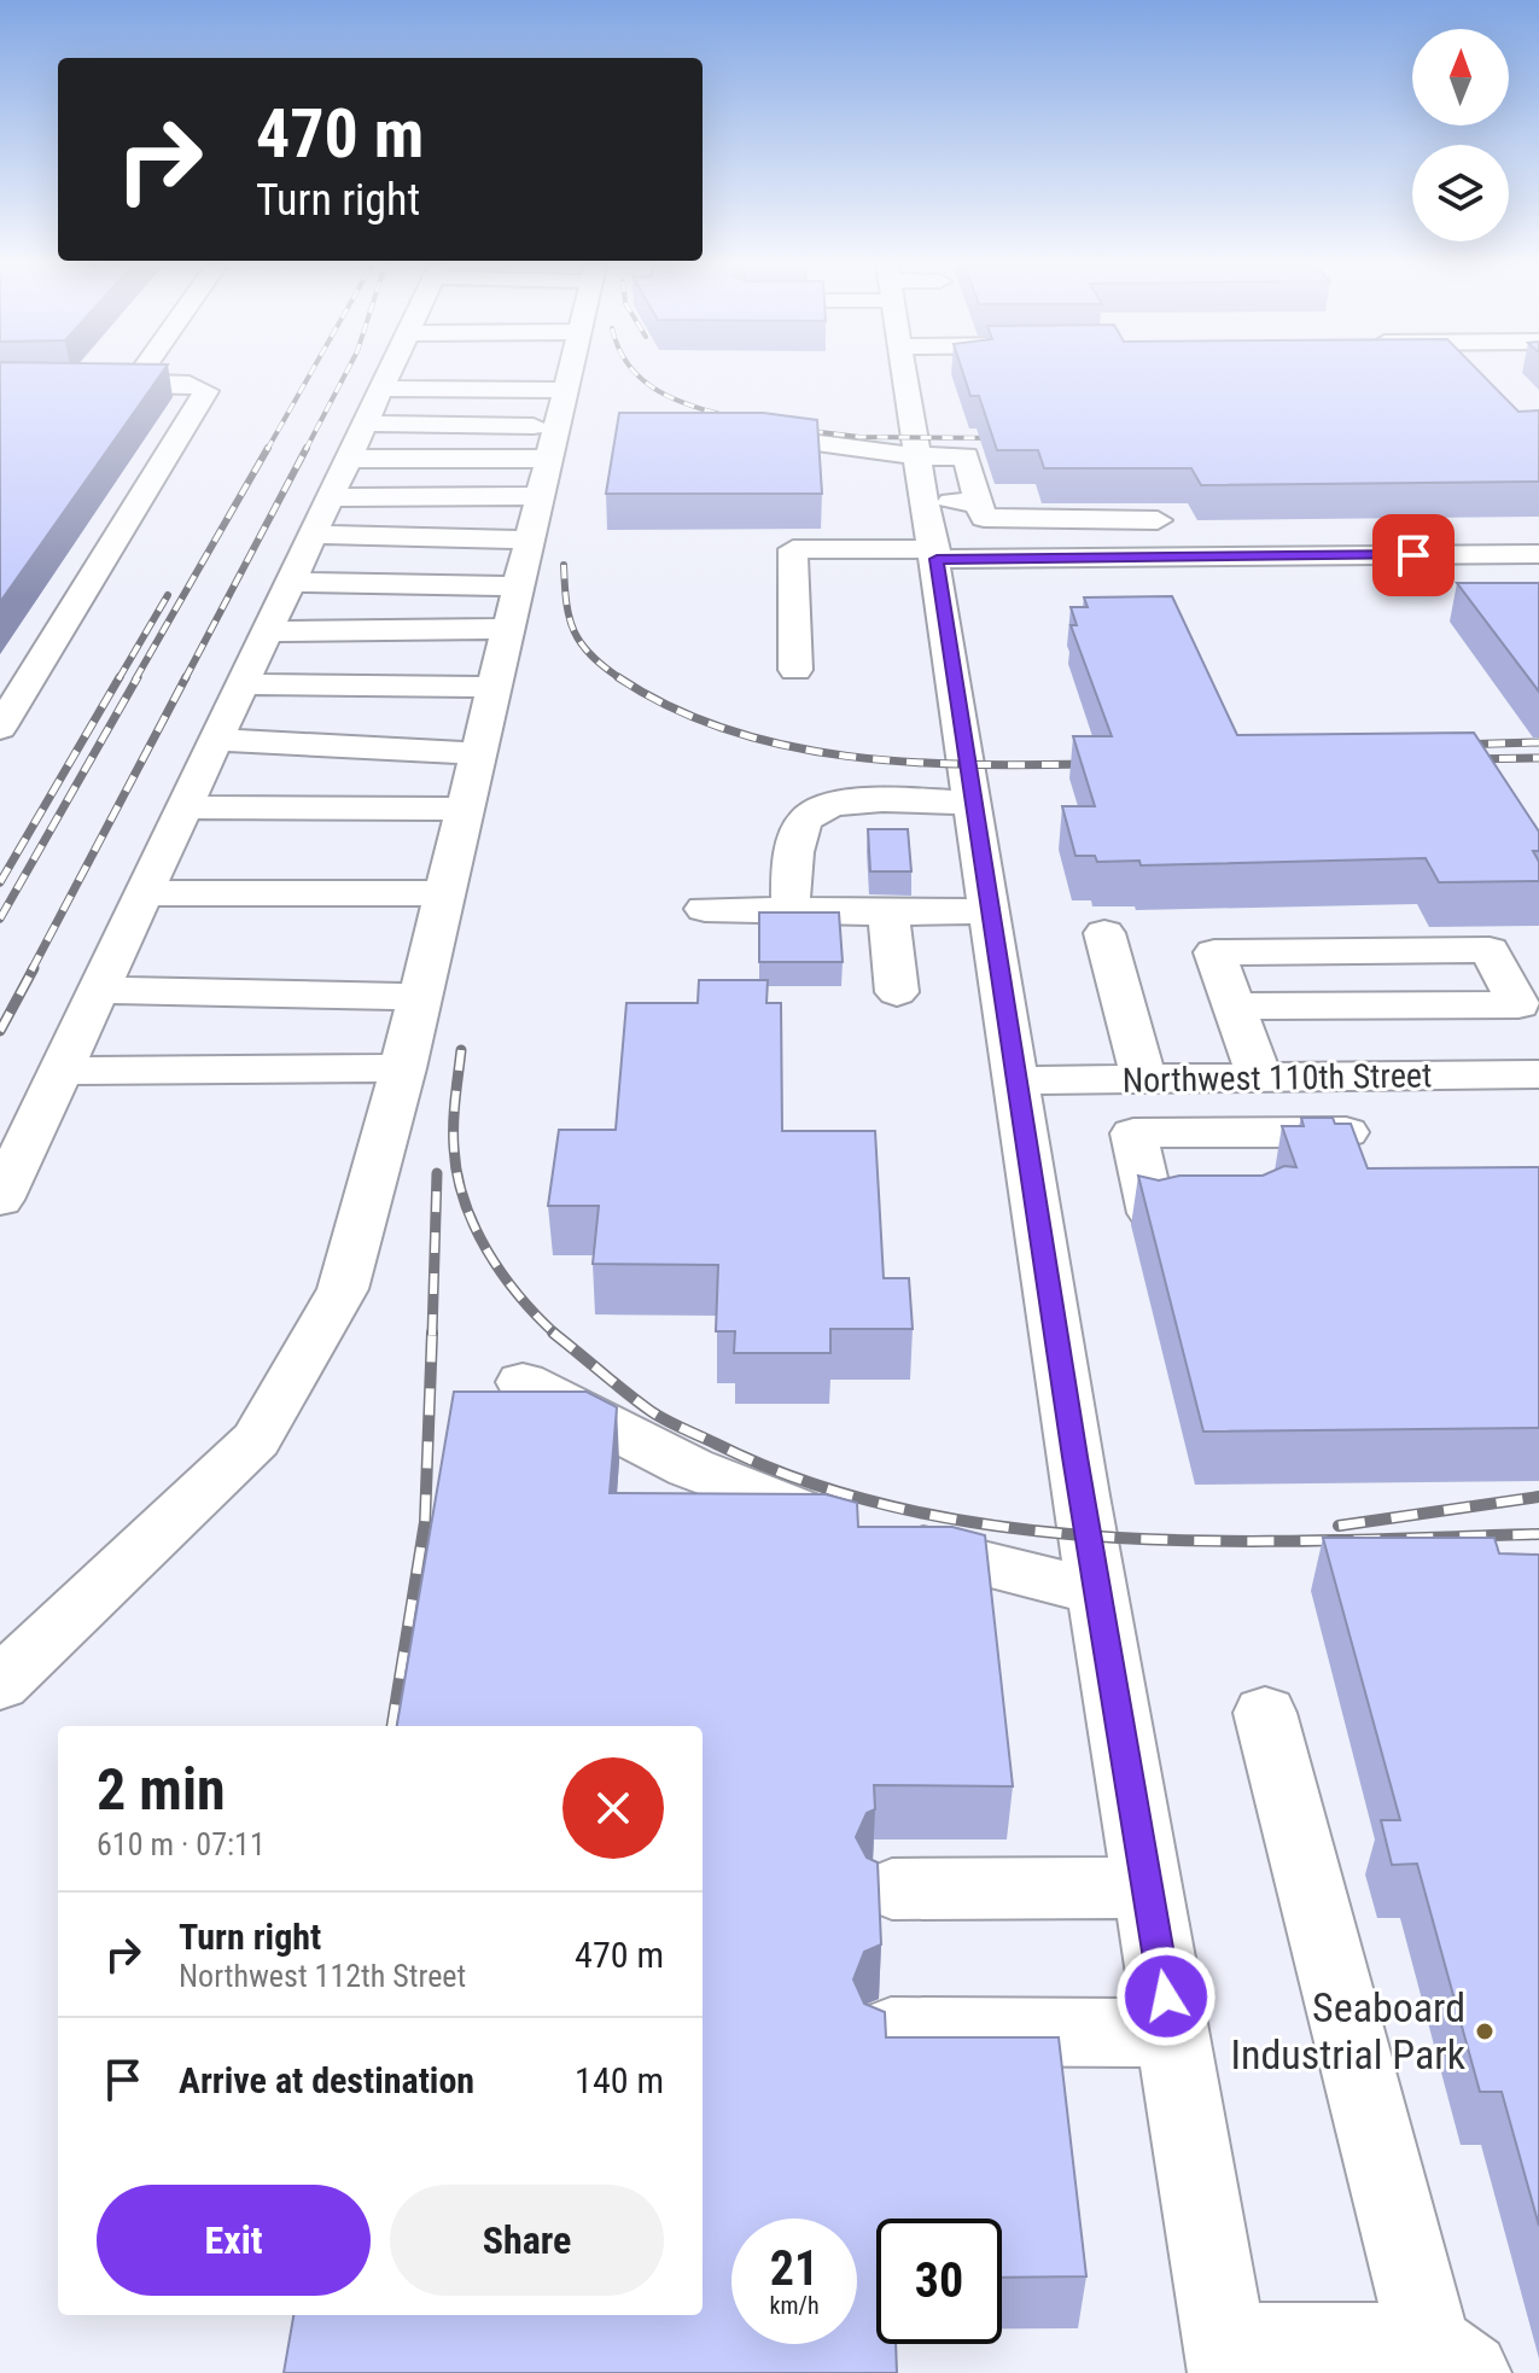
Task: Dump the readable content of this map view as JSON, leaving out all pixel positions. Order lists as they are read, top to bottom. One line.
{"streets":{"street":["Northwest 110th Street"]},"places":["Seaboard Industrial Park"],"north":"top","page":{"turn":["470 m","Turn right"],"heading":["2 min","610 m · 07:11"],"list":[{"name":"Turn right","note":"Northwest 112th Street","value":"470 m"},{"name":"Arrive at destination","value":"140 m"}],"buttons":["Exit","Share"],"speed":"21 km/h","limit":"30"}}
